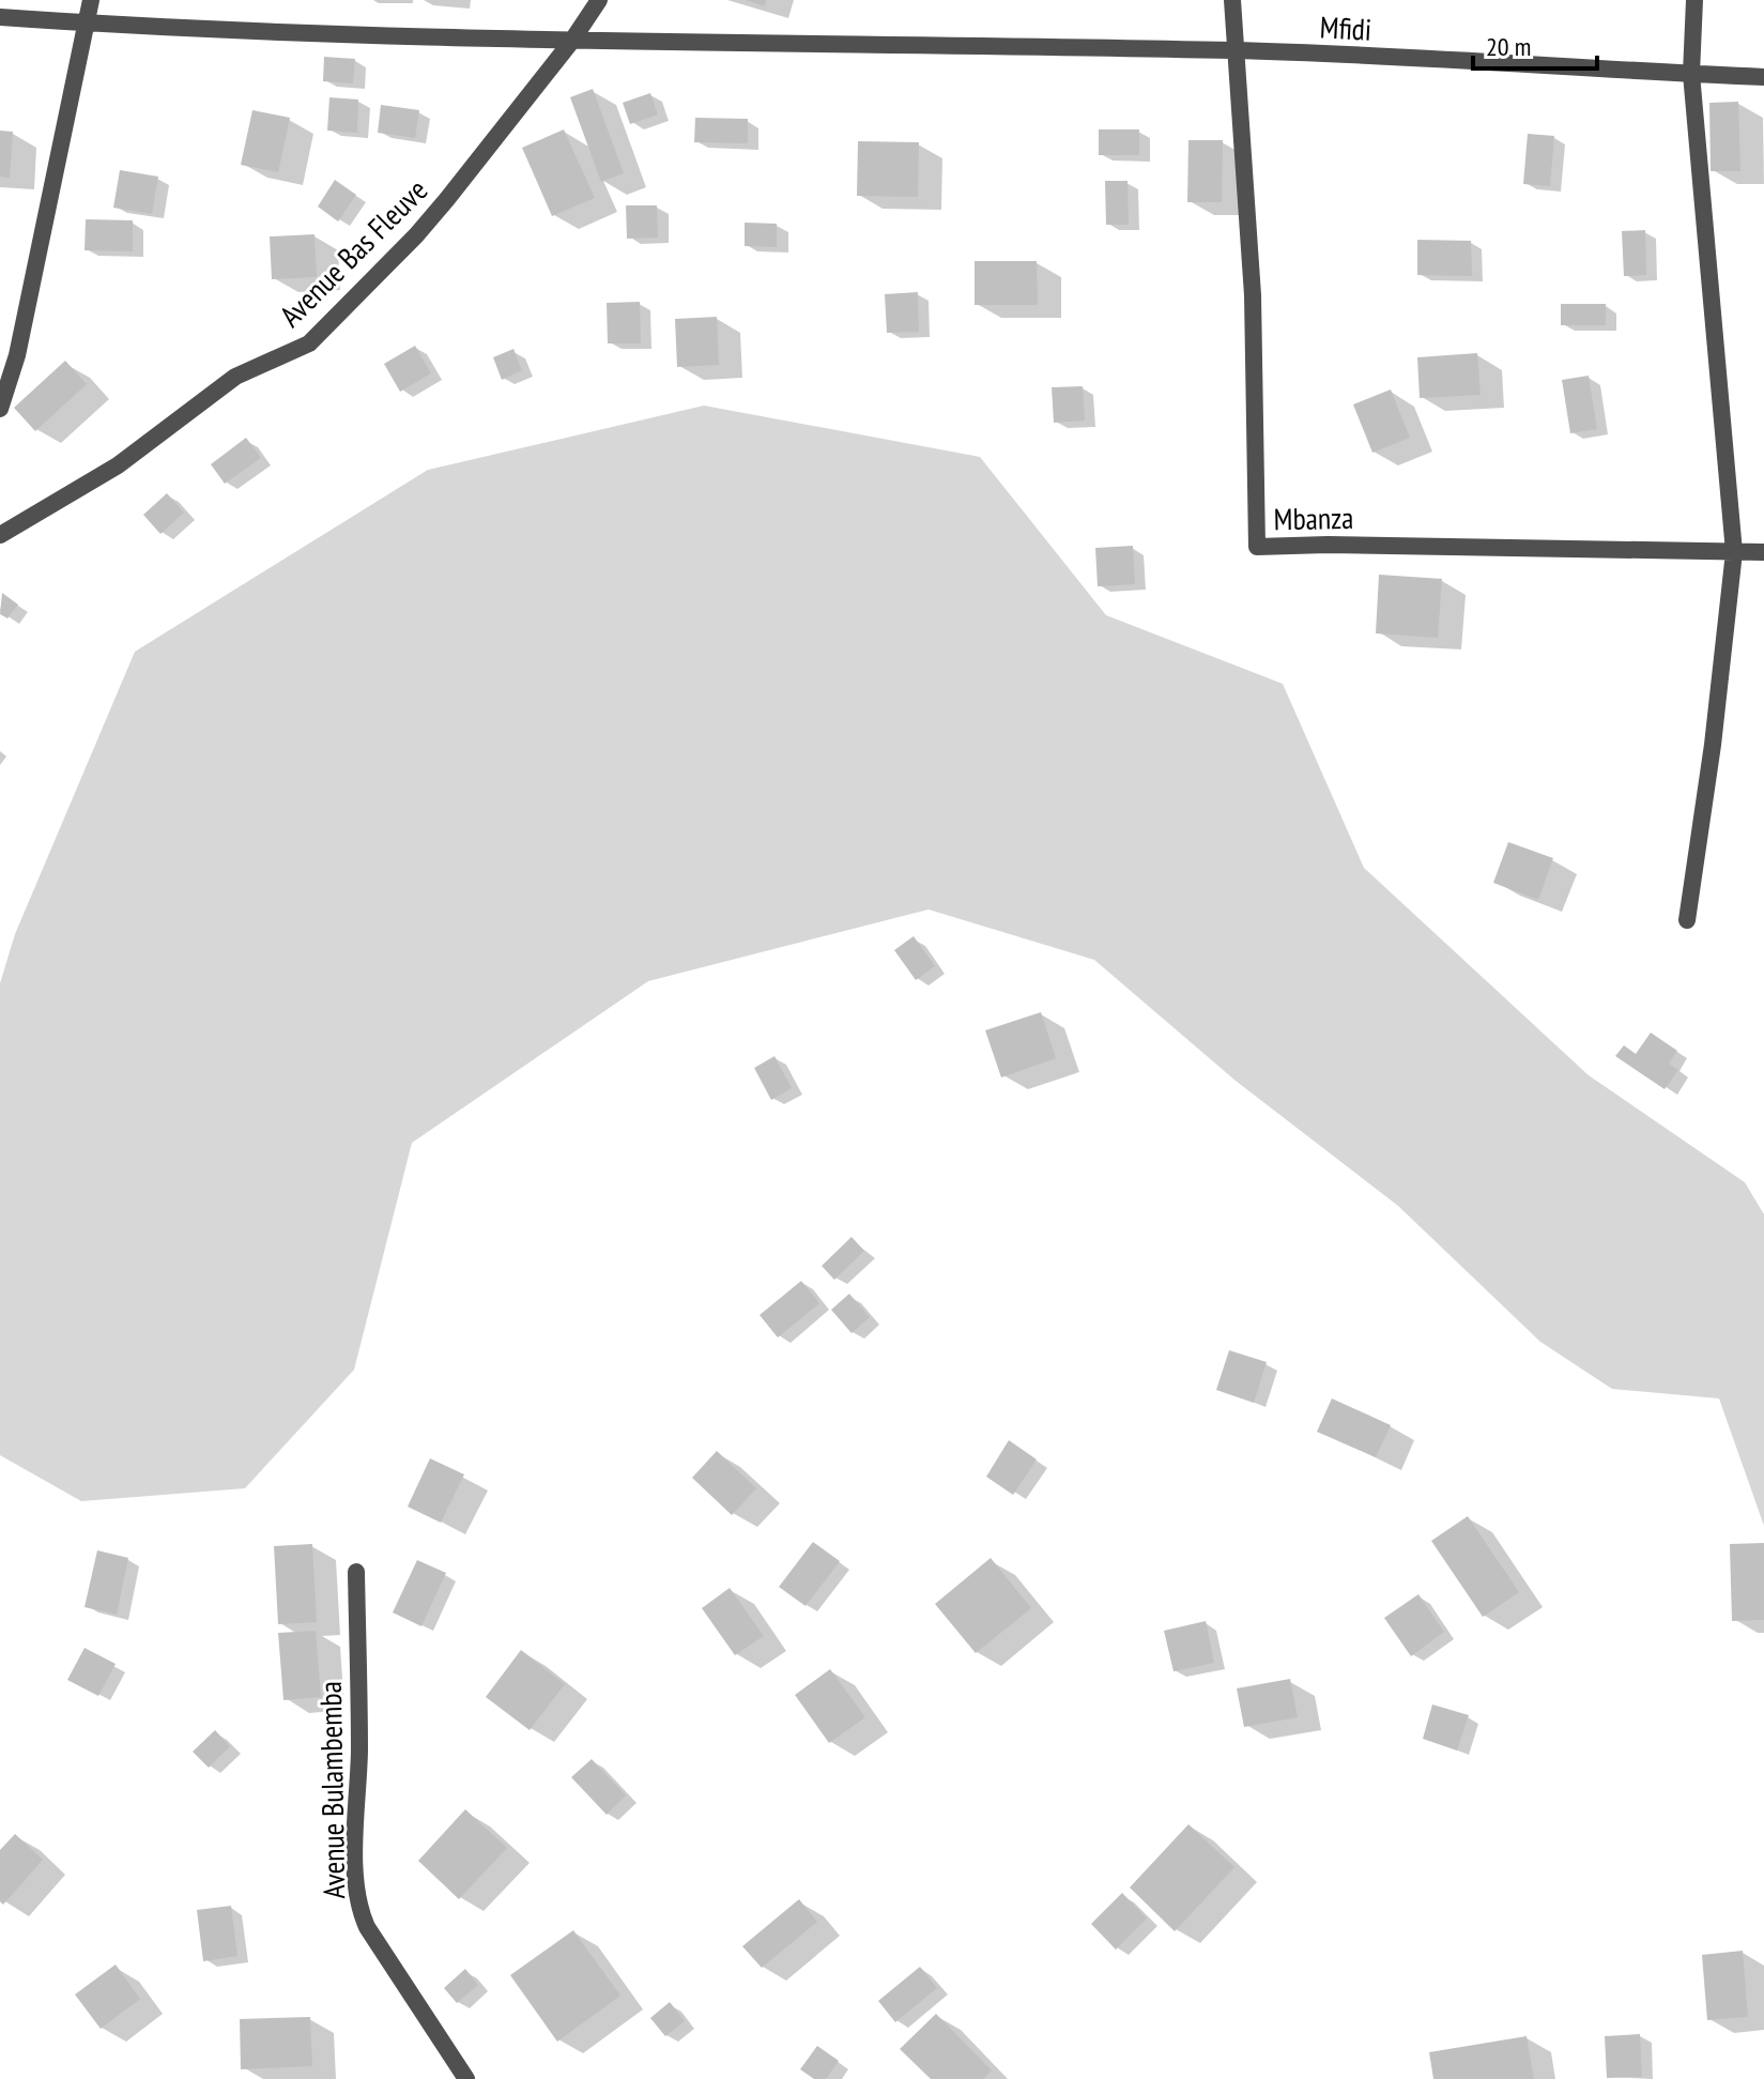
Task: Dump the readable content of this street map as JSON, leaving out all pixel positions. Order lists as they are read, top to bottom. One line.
{"streets":{"street":["Mfidi","Avenue Bas Fleuve","Mbanza","Avenue Bulambemba"]},"crossings":[["Mfidi","Avenue Bas Fleuve"],["Mfidi","Mbanza"]],"scale_bar":"20 m"}
